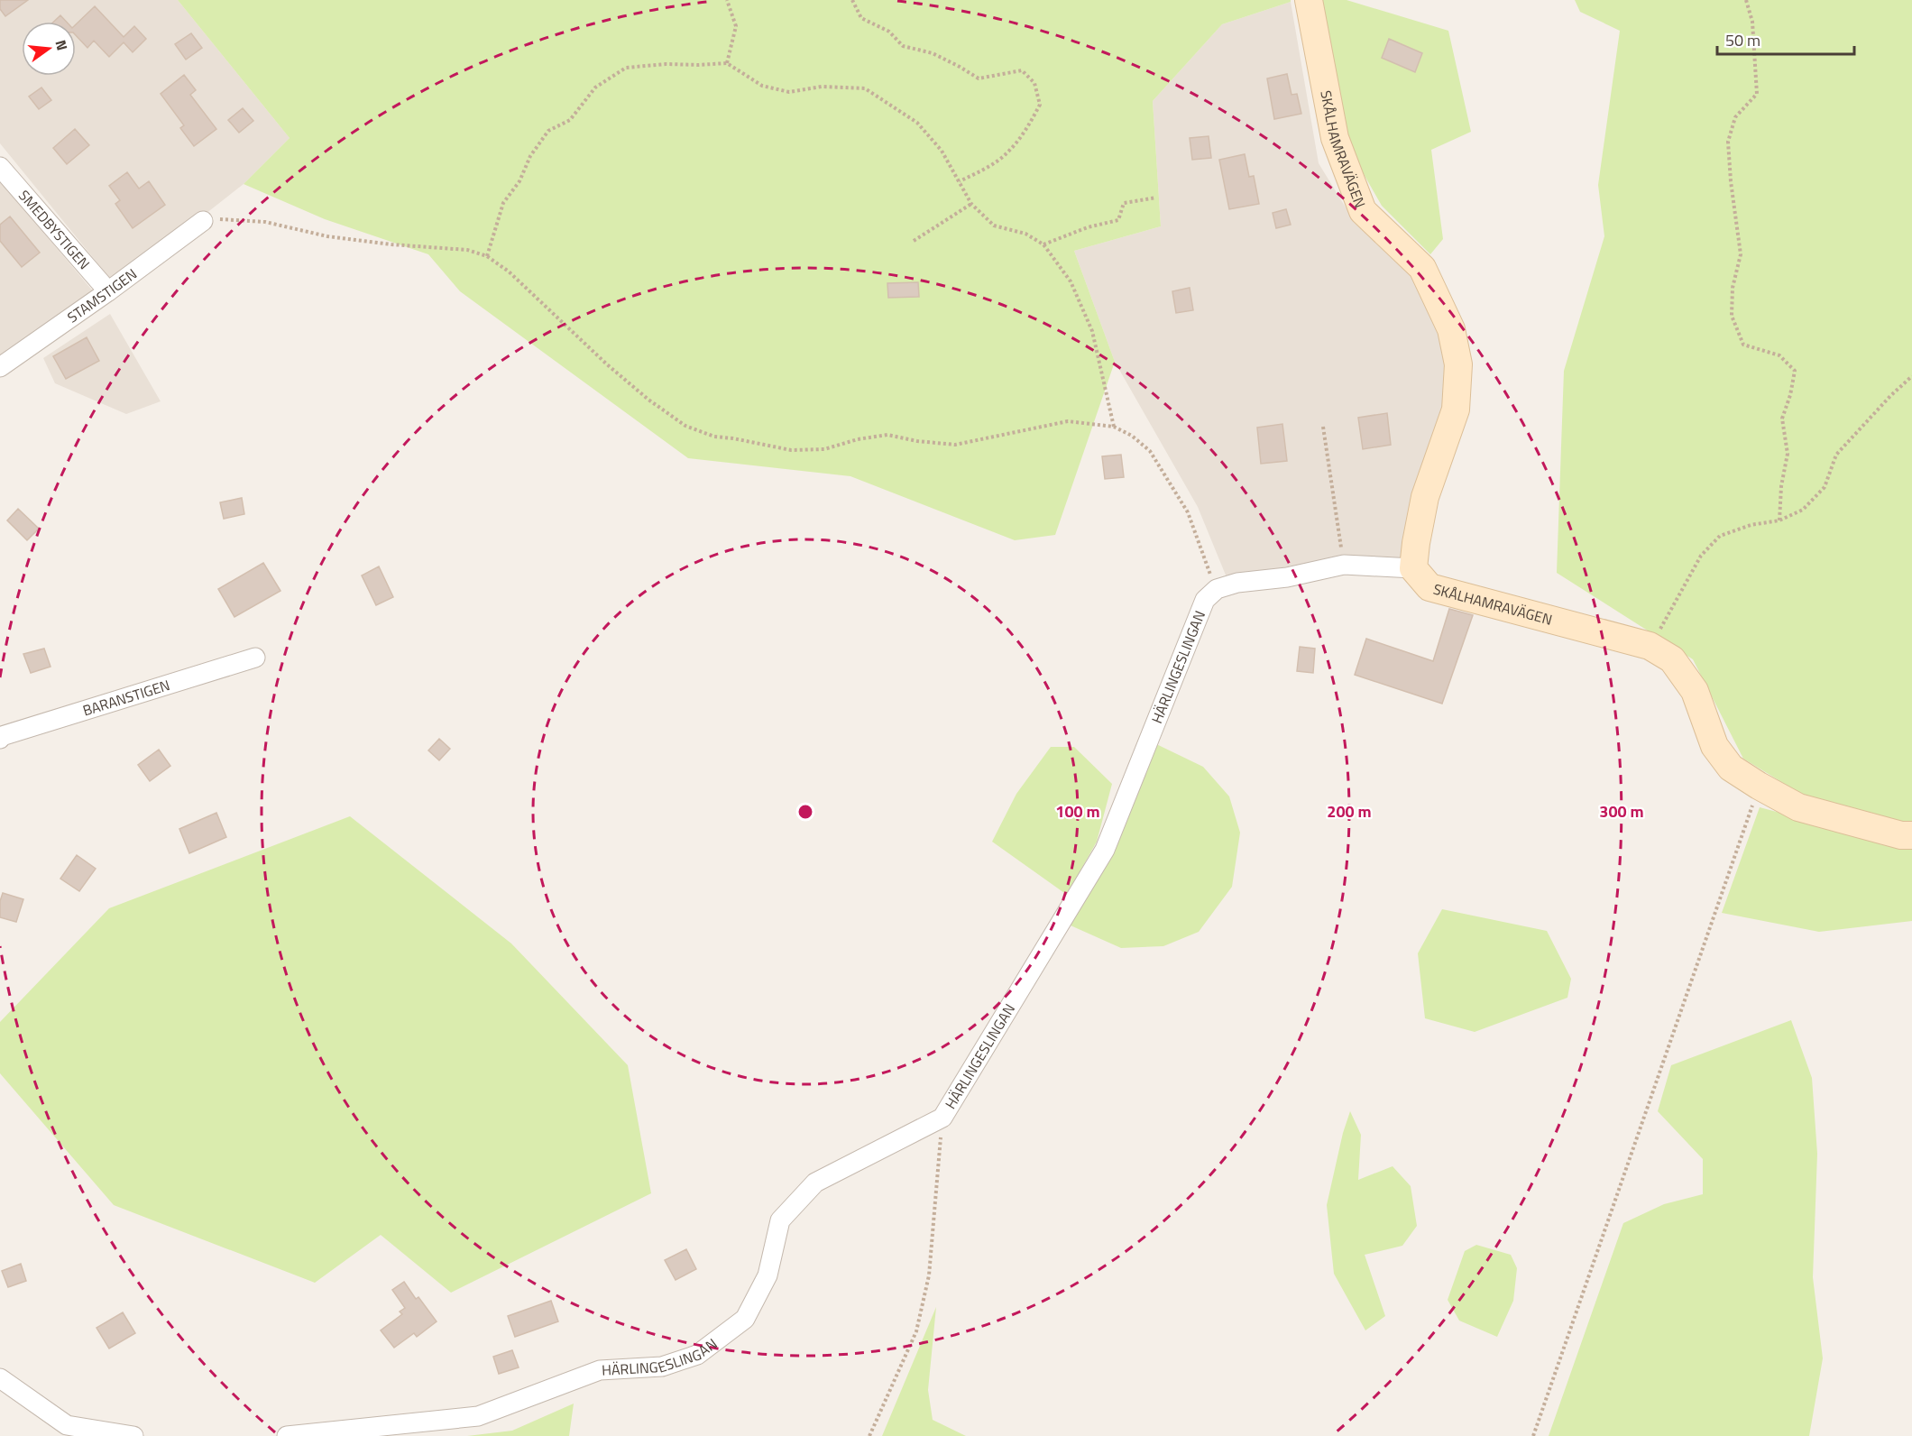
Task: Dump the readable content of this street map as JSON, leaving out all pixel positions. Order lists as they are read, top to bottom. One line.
{"streets":{"street":["SKÅLHAMRAVÄGEN","SMEDBYSTIGEN","STAMSTIGEN","HÄRLINGESLINGAN","BARANSTIGEN"]},"crossings":[["SMEDBYSTIGEN","STAMSTIGEN"]],"scale_bar":"50 m","north":"right","rings":["100 m","200 m","300 m"]}
